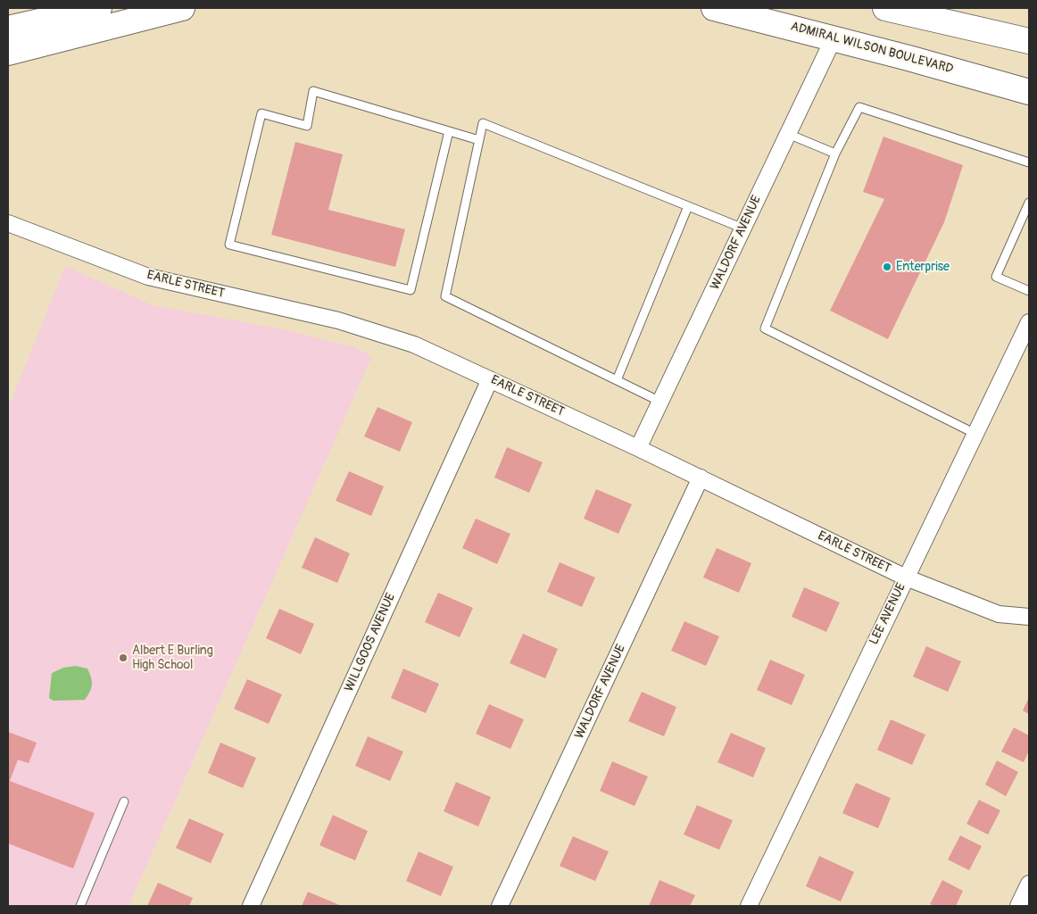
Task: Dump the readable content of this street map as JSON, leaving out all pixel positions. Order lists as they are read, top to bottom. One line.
{"streets":{"highway":["ADMIRAL WILSON BOULEVARD"],"street":["WALDORF AVENUE","EARLE STREET","LEE AVENUE","WILLGOOS AVENUE"]},"crossings":[["ADMIRAL WILSON BOULEVARD","WALDORF AVENUE"],["WALDORF AVENUE","EARLE STREET"],["EARLE STREET","LEE AVENUE"],["EARLE STREET","WILLGOOS AVENUE"]],"places":["Enterprise","Albert E Burling High School"]}
